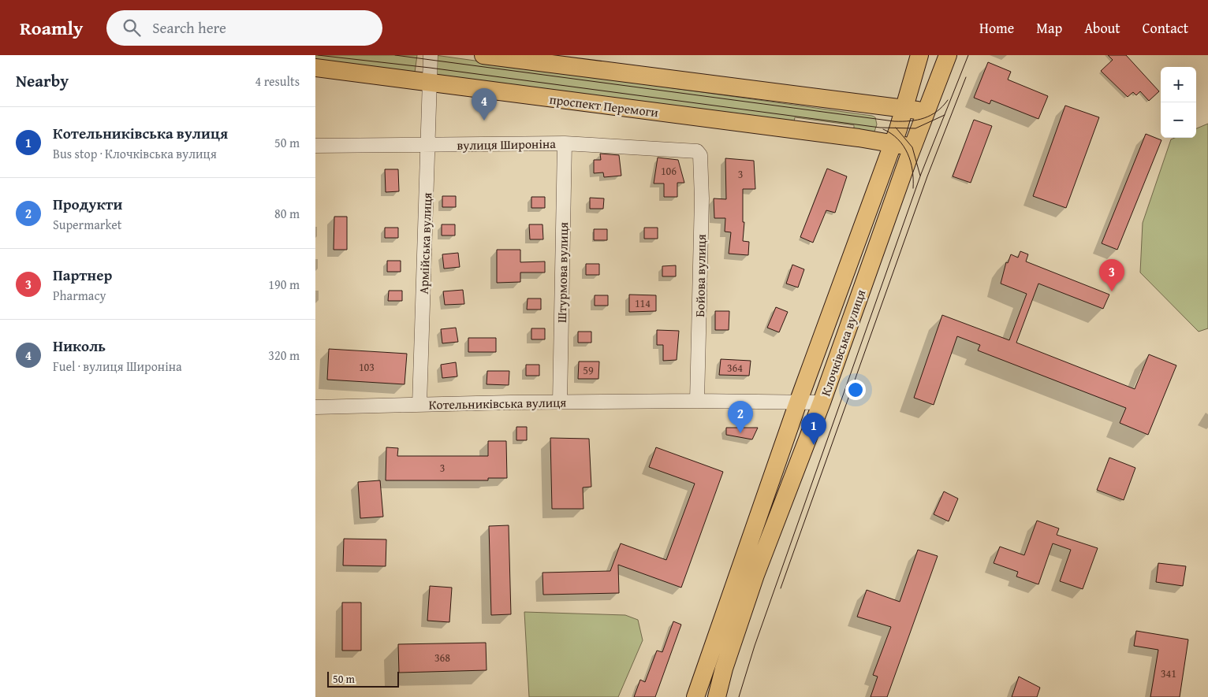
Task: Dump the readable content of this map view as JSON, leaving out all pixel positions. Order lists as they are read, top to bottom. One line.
{"streets":{"main road":["проспект Перемоги","Клочківська вулиця"],"street":["вулиця Широніна","Армійська вулиця","Штурмова вулиця","Бойова вулиця","Котельниківська вулиця"]},"crossings":[["проспект Перемоги","Армійська вулиця"],["проспект Перемоги","Клочківська вулиця"],["вулиця Широніна","Армійська вулиця"],["вулиця Широніна","Штурмова вулиця"],["вулиця Широніна","Бойова вулиця"],["Армійська вулиця","Котельниківська вулиця"],["Штурмова вулиця","Котельниківська вулиця"],["Бойова вулиця","Котельниківська вулиця"],["Клочківська вулиця","Котельниківська вулиця"]],"house_numbers":["106","3","114","103","364","59","3","368","341"],"scale_bar":"50 m","page":{"header":"Roamly","search":"Search here","nav":["Home","Map","About","Contact"],"heading":["Nearby","4 results"],"map_buttons":["+","−"],"pins":["4","3","2","1"],"list":[{"mark":"1","name":"Котельниківська вулиця","note":"Bus stop · Клочківська вулиця","value":"50 m"},{"mark":"2","name":"Продукти","note":"Supermarket","value":"80 m"},{"mark":"3","name":"Партнер","note":"Pharmacy","value":"190 m"},{"mark":"4","name":"Николь","note":"Fuel · вулиця Широніна","value":"320 m"}],"scale":"50 m"}}
